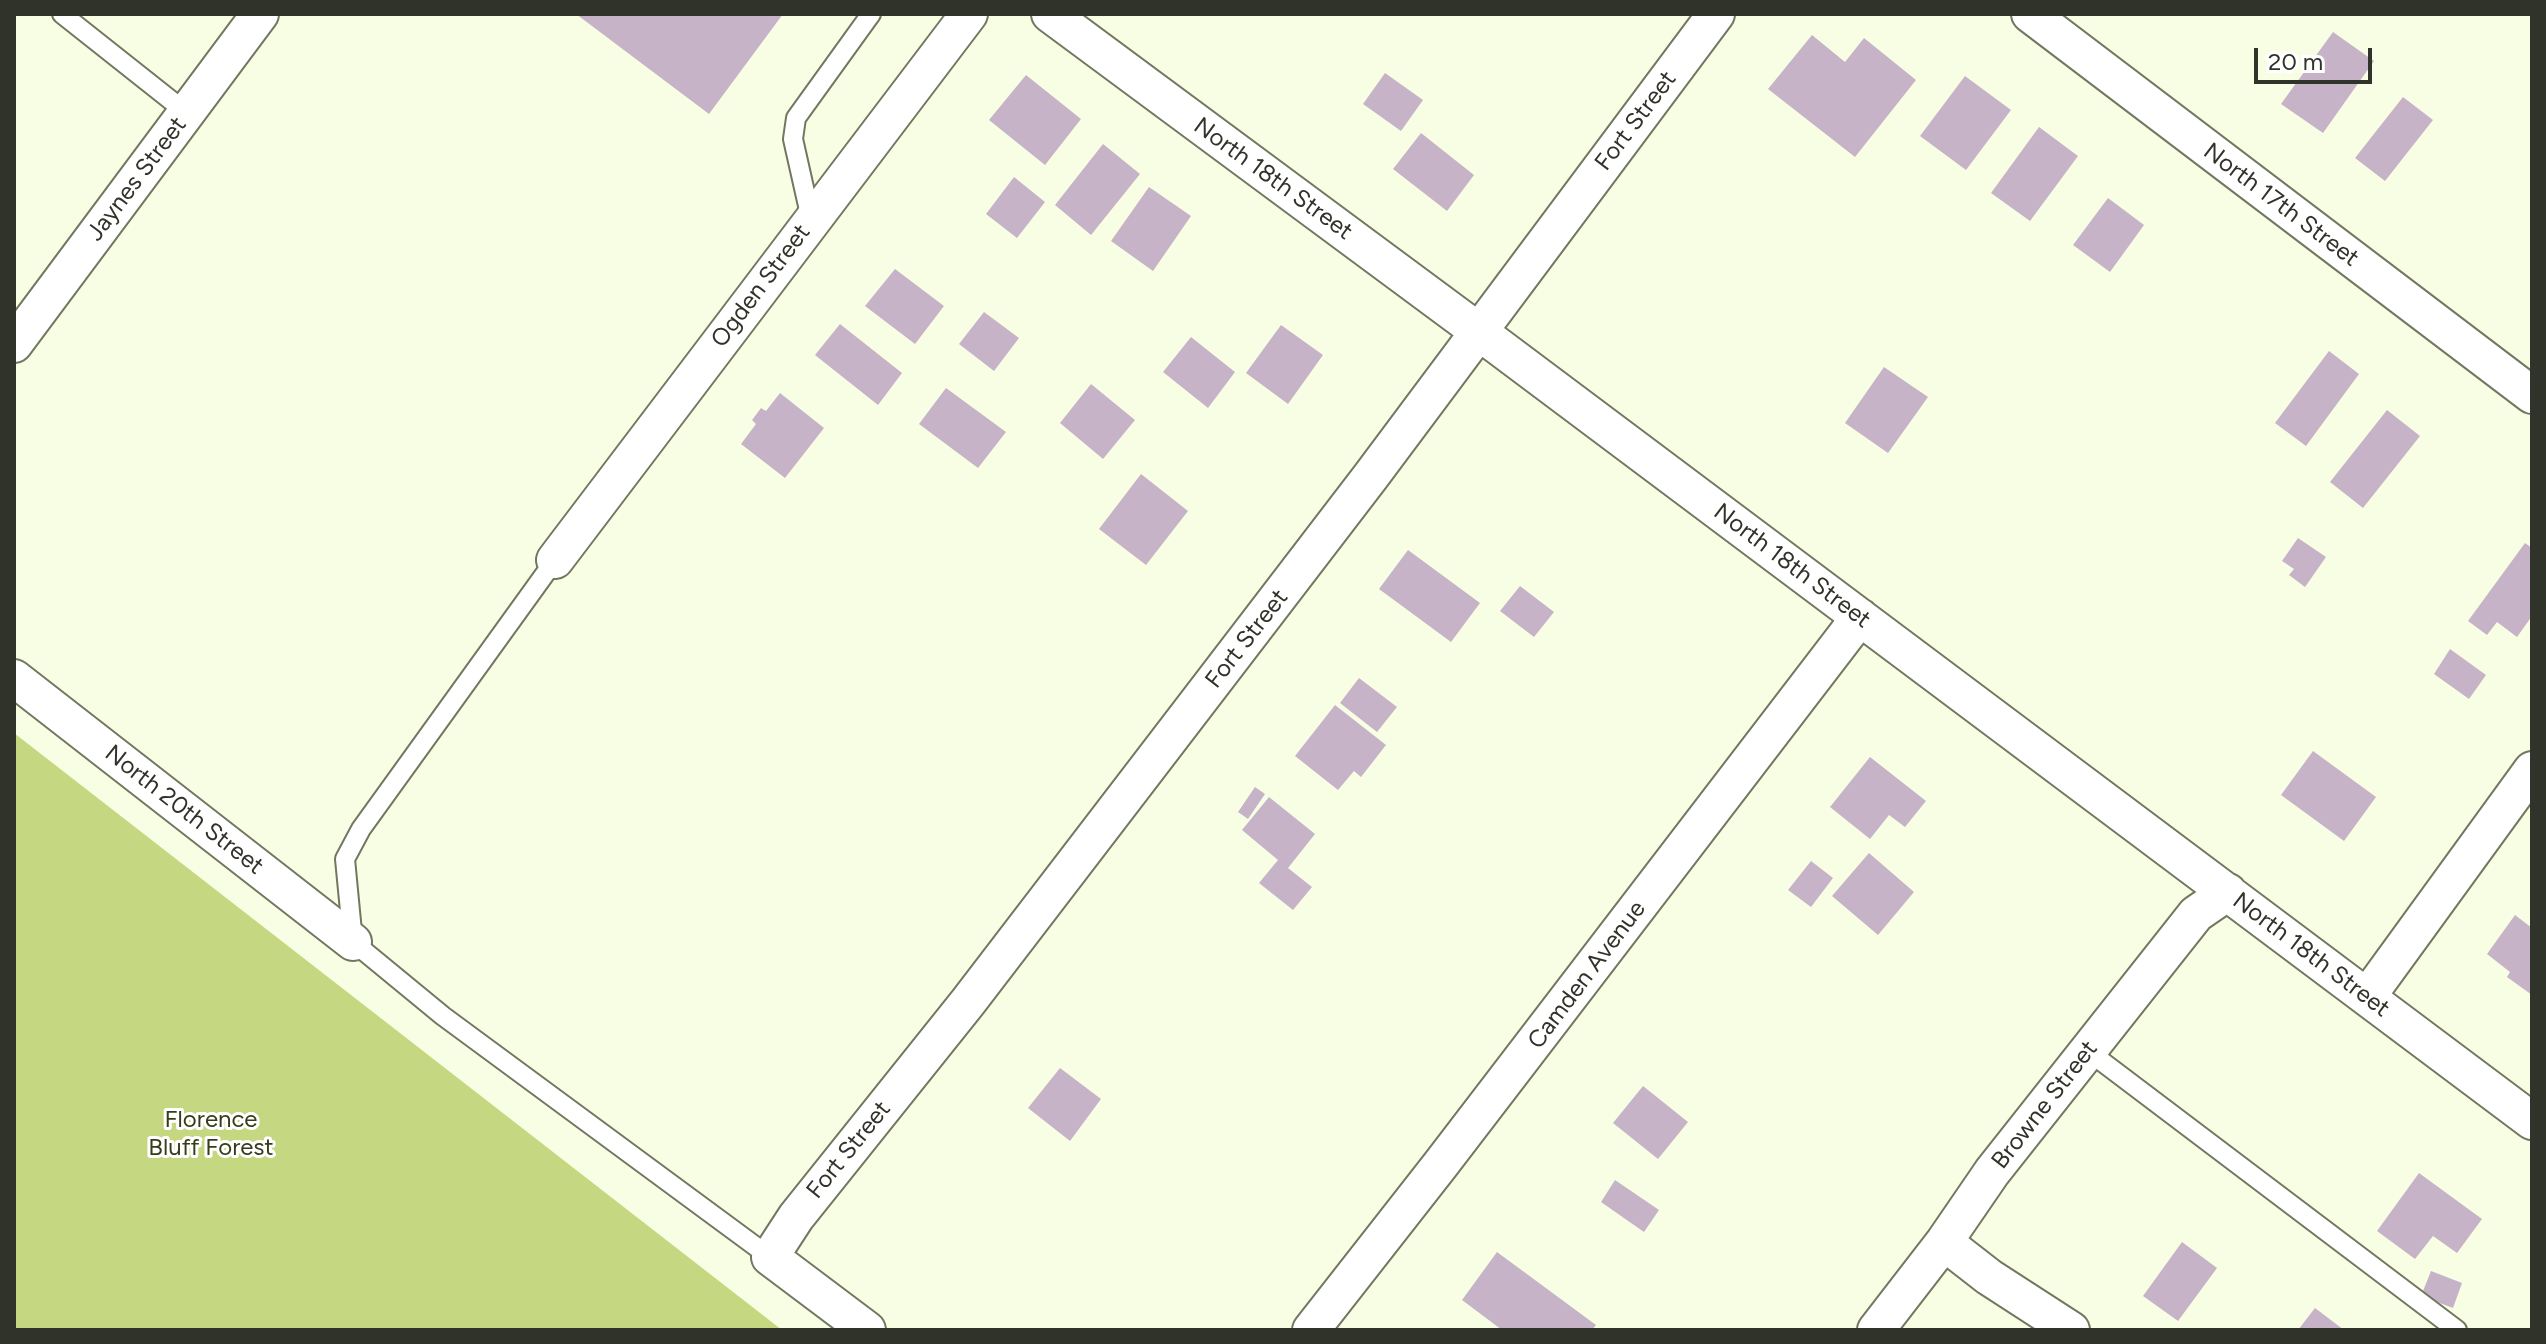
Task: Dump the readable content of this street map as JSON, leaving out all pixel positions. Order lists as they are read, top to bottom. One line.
{"streets":{"street":["Fort Street","Jaynes Street","North 18th Street","North 17th Street","Ogden Street","North 20th Street","Camden Avenue","Browne Street"]},"crossings":[["Fort Street","North 18th Street"],["North 18th Street","Camden Avenue"],["North 18th Street","Browne Street"]],"parks":["Florence Bluff Forest"],"scale_bar":"20 m"}
